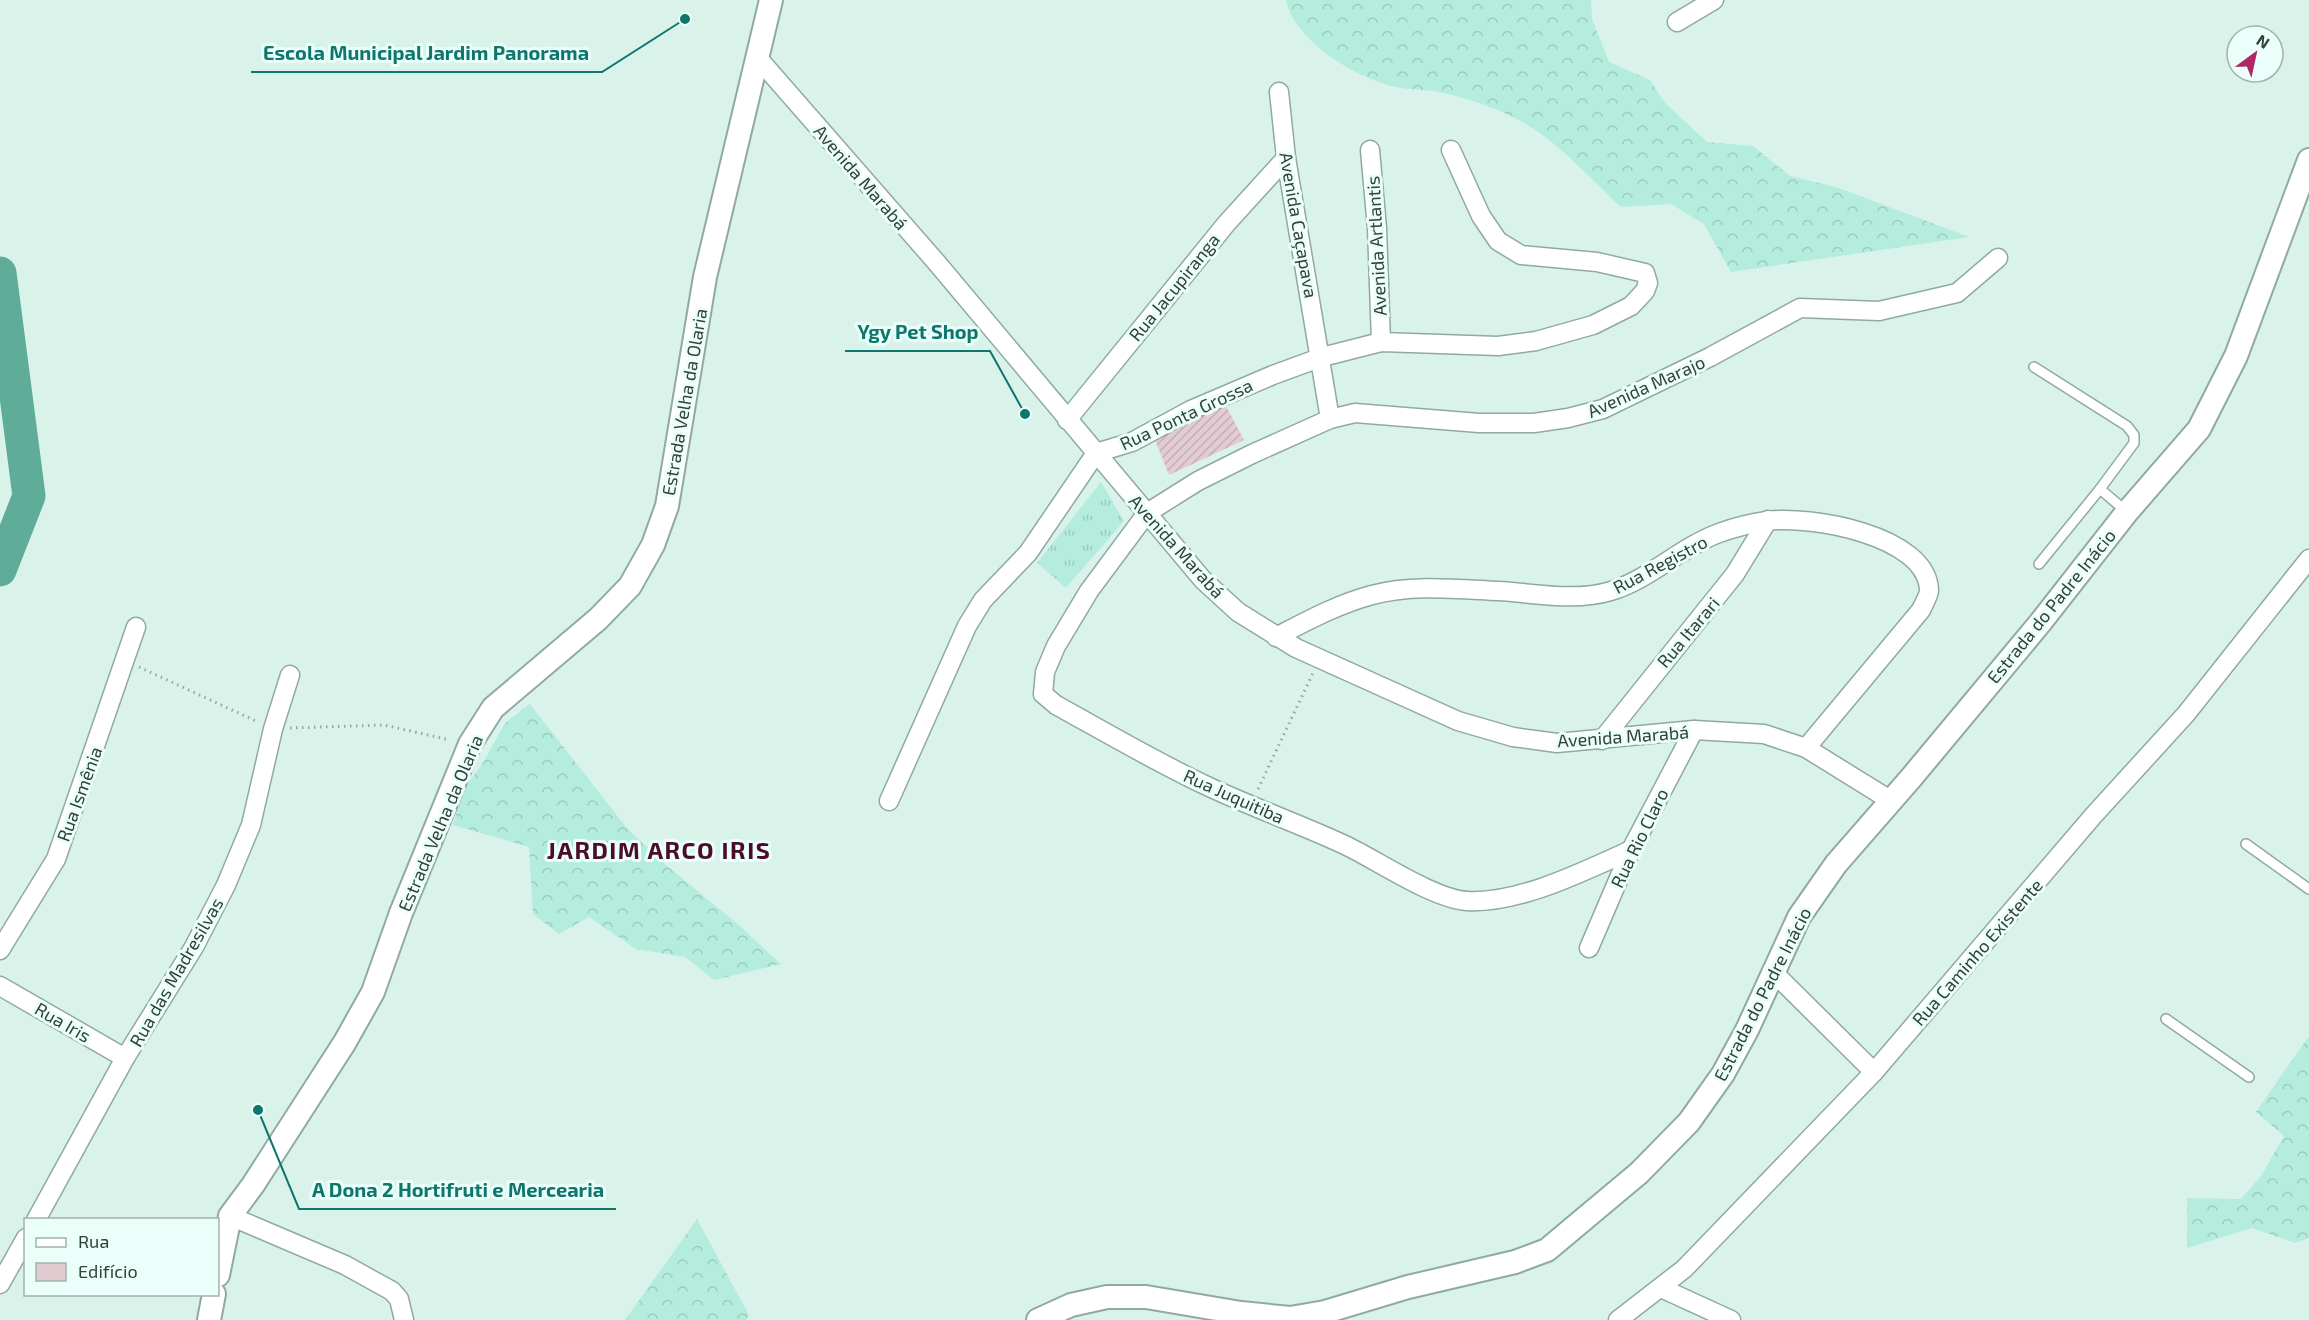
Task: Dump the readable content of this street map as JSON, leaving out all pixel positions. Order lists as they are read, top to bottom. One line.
{"streets":{"street":["Avenida Marabá","Avenida Caçapava","Avenida Artlantis","Rua Jacupiranga","Avenida Marajo","Estrada Velha da Olaria","Rua Ponta Grossa","Rua Registro","Estrada do Padre Inácio","Rua Itarari","Rua Ismênia","Rua Juquitiba","Rua Rio Claro","Rua Caminho Existente","Rua das Madresilvas","Rua Iris"]},"crossings":[["Avenida Marabá","Rua Jacupiranga"],["Avenida Marabá","Avenida Marajo"],["Avenida Marabá","Estrada Velha da Olaria"],["Avenida Marabá","Rua Ponta Grossa"],["Avenida Marabá","Rua Registro"],["Avenida Marabá","Estrada do Padre Inácio"],["Avenida Marabá","Rua Itarari"],["Avenida Marabá","Rua Juquitiba"],["Avenida Marabá","Rua Rio Claro"],["Avenida Caçapava","Rua Jacupiranga"],["Avenida Caçapava","Avenida Marajo"],["Avenida Caçapava","Rua Ponta Grossa"],["Avenida Artlantis","Rua Ponta Grossa"],["Avenida Marajo","Rua Juquitiba"],["Rua Registro","Rua Itarari"],["Rua Juquitiba","Rua Rio Claro"],["Rua das Madresilvas","Rua Iris"]],"districts":["JARDIM ARCO IRIS"],"places":["Escola Municipal Jardim Panorama","Ygy Pet Shop","A Dona 2 Hortifruti e Mercearia"],"legend":["Rua","Edifício"],"north":"top right"}
